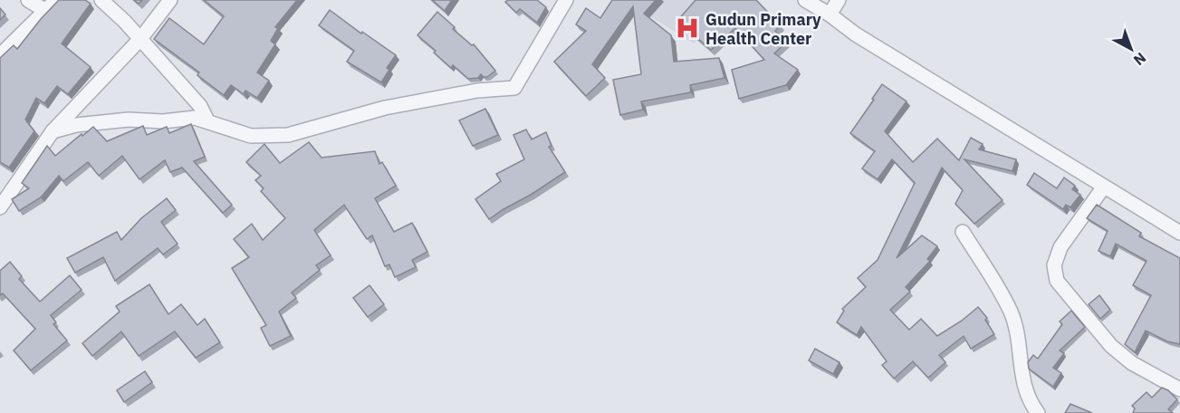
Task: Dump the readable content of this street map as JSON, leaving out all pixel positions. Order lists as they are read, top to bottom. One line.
{"places":{"hospital":["Gudun Primary Health Center"]},"north":"bottom right"}
